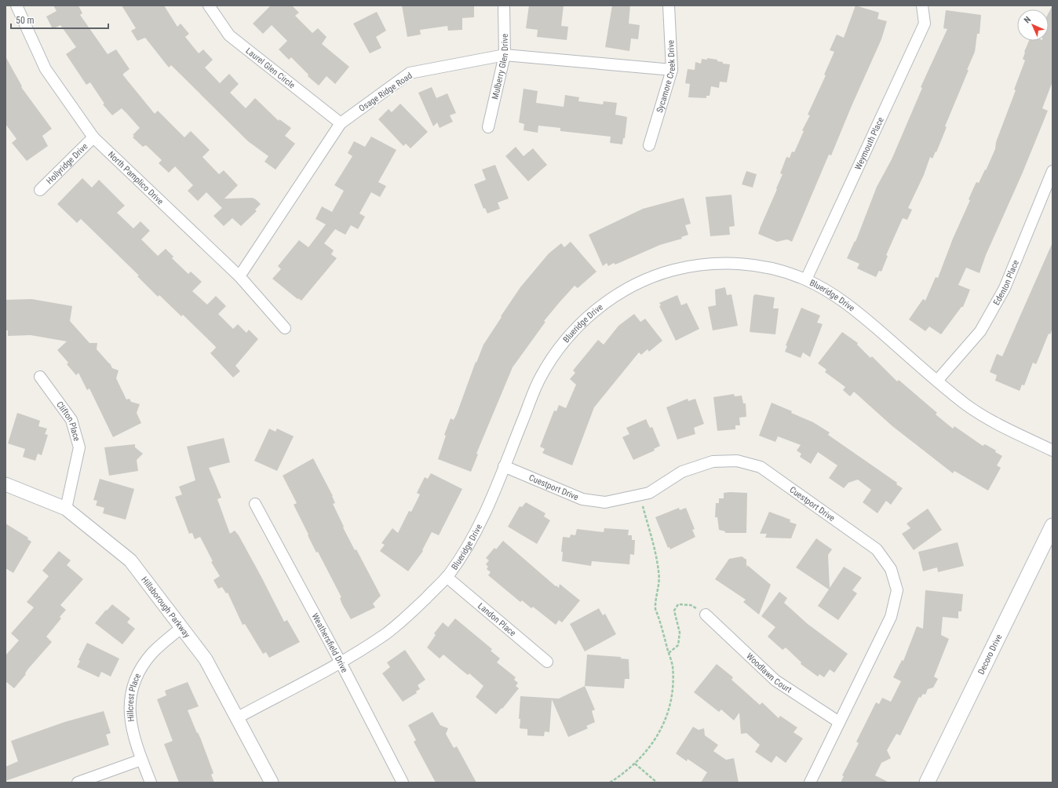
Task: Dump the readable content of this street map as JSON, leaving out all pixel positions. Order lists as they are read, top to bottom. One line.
{"streets":{"main road":["Decoro Drive"],"street":["Mulberry Glen Drive","Laurel Glen Circle","Sycamore Creek Drive","Osage Ridge Road","Weymouth Place","Hollyridge Drive","North Pamplico Drive","Edenton Place","Blueridge Drive","Clifton Place","Cuestport Drive","Hillsborough Parkway","Landon Place","Weathersfield Drive","Woodlawn Court","Hillcrest Place"]},"crossings":[["Mulberry Glen Drive","Osage Ridge Road"],["Laurel Glen Circle","Osage Ridge Road"],["Sycamore Creek Drive","Osage Ridge Road"],["Osage Ridge Road","North Pamplico Drive"],["Weymouth Place","Blueridge Drive"],["Hollyridge Drive","North Pamplico Drive"],["Edenton Place","Blueridge Drive"],["Blueridge Drive","Cuestport Drive"],["Blueridge Drive","Hillsborough Parkway"],["Blueridge Drive","Landon Place"],["Blueridge Drive","Weathersfield Drive"],["Clifton Place","Hillsborough Parkway"],["Cuestport Drive","Woodlawn Court"],["Hillsborough Parkway","Hillcrest Place"]],"scale_bar":"50 m","north":"top left"}
